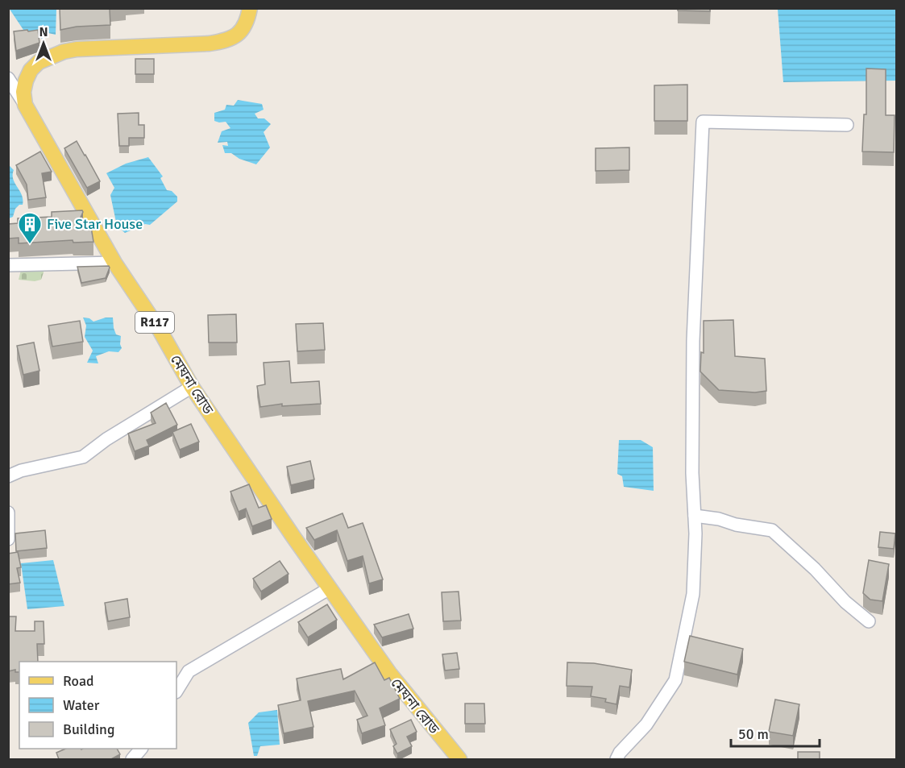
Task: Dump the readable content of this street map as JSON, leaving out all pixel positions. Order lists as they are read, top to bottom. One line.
{"streets":{"main road":["R117","মেঘনা রোড"]},"places":{"building":["Five Star House"]},"legend":["Road","Water","Building"],"scale_bar":"50 m","north":"top"}
